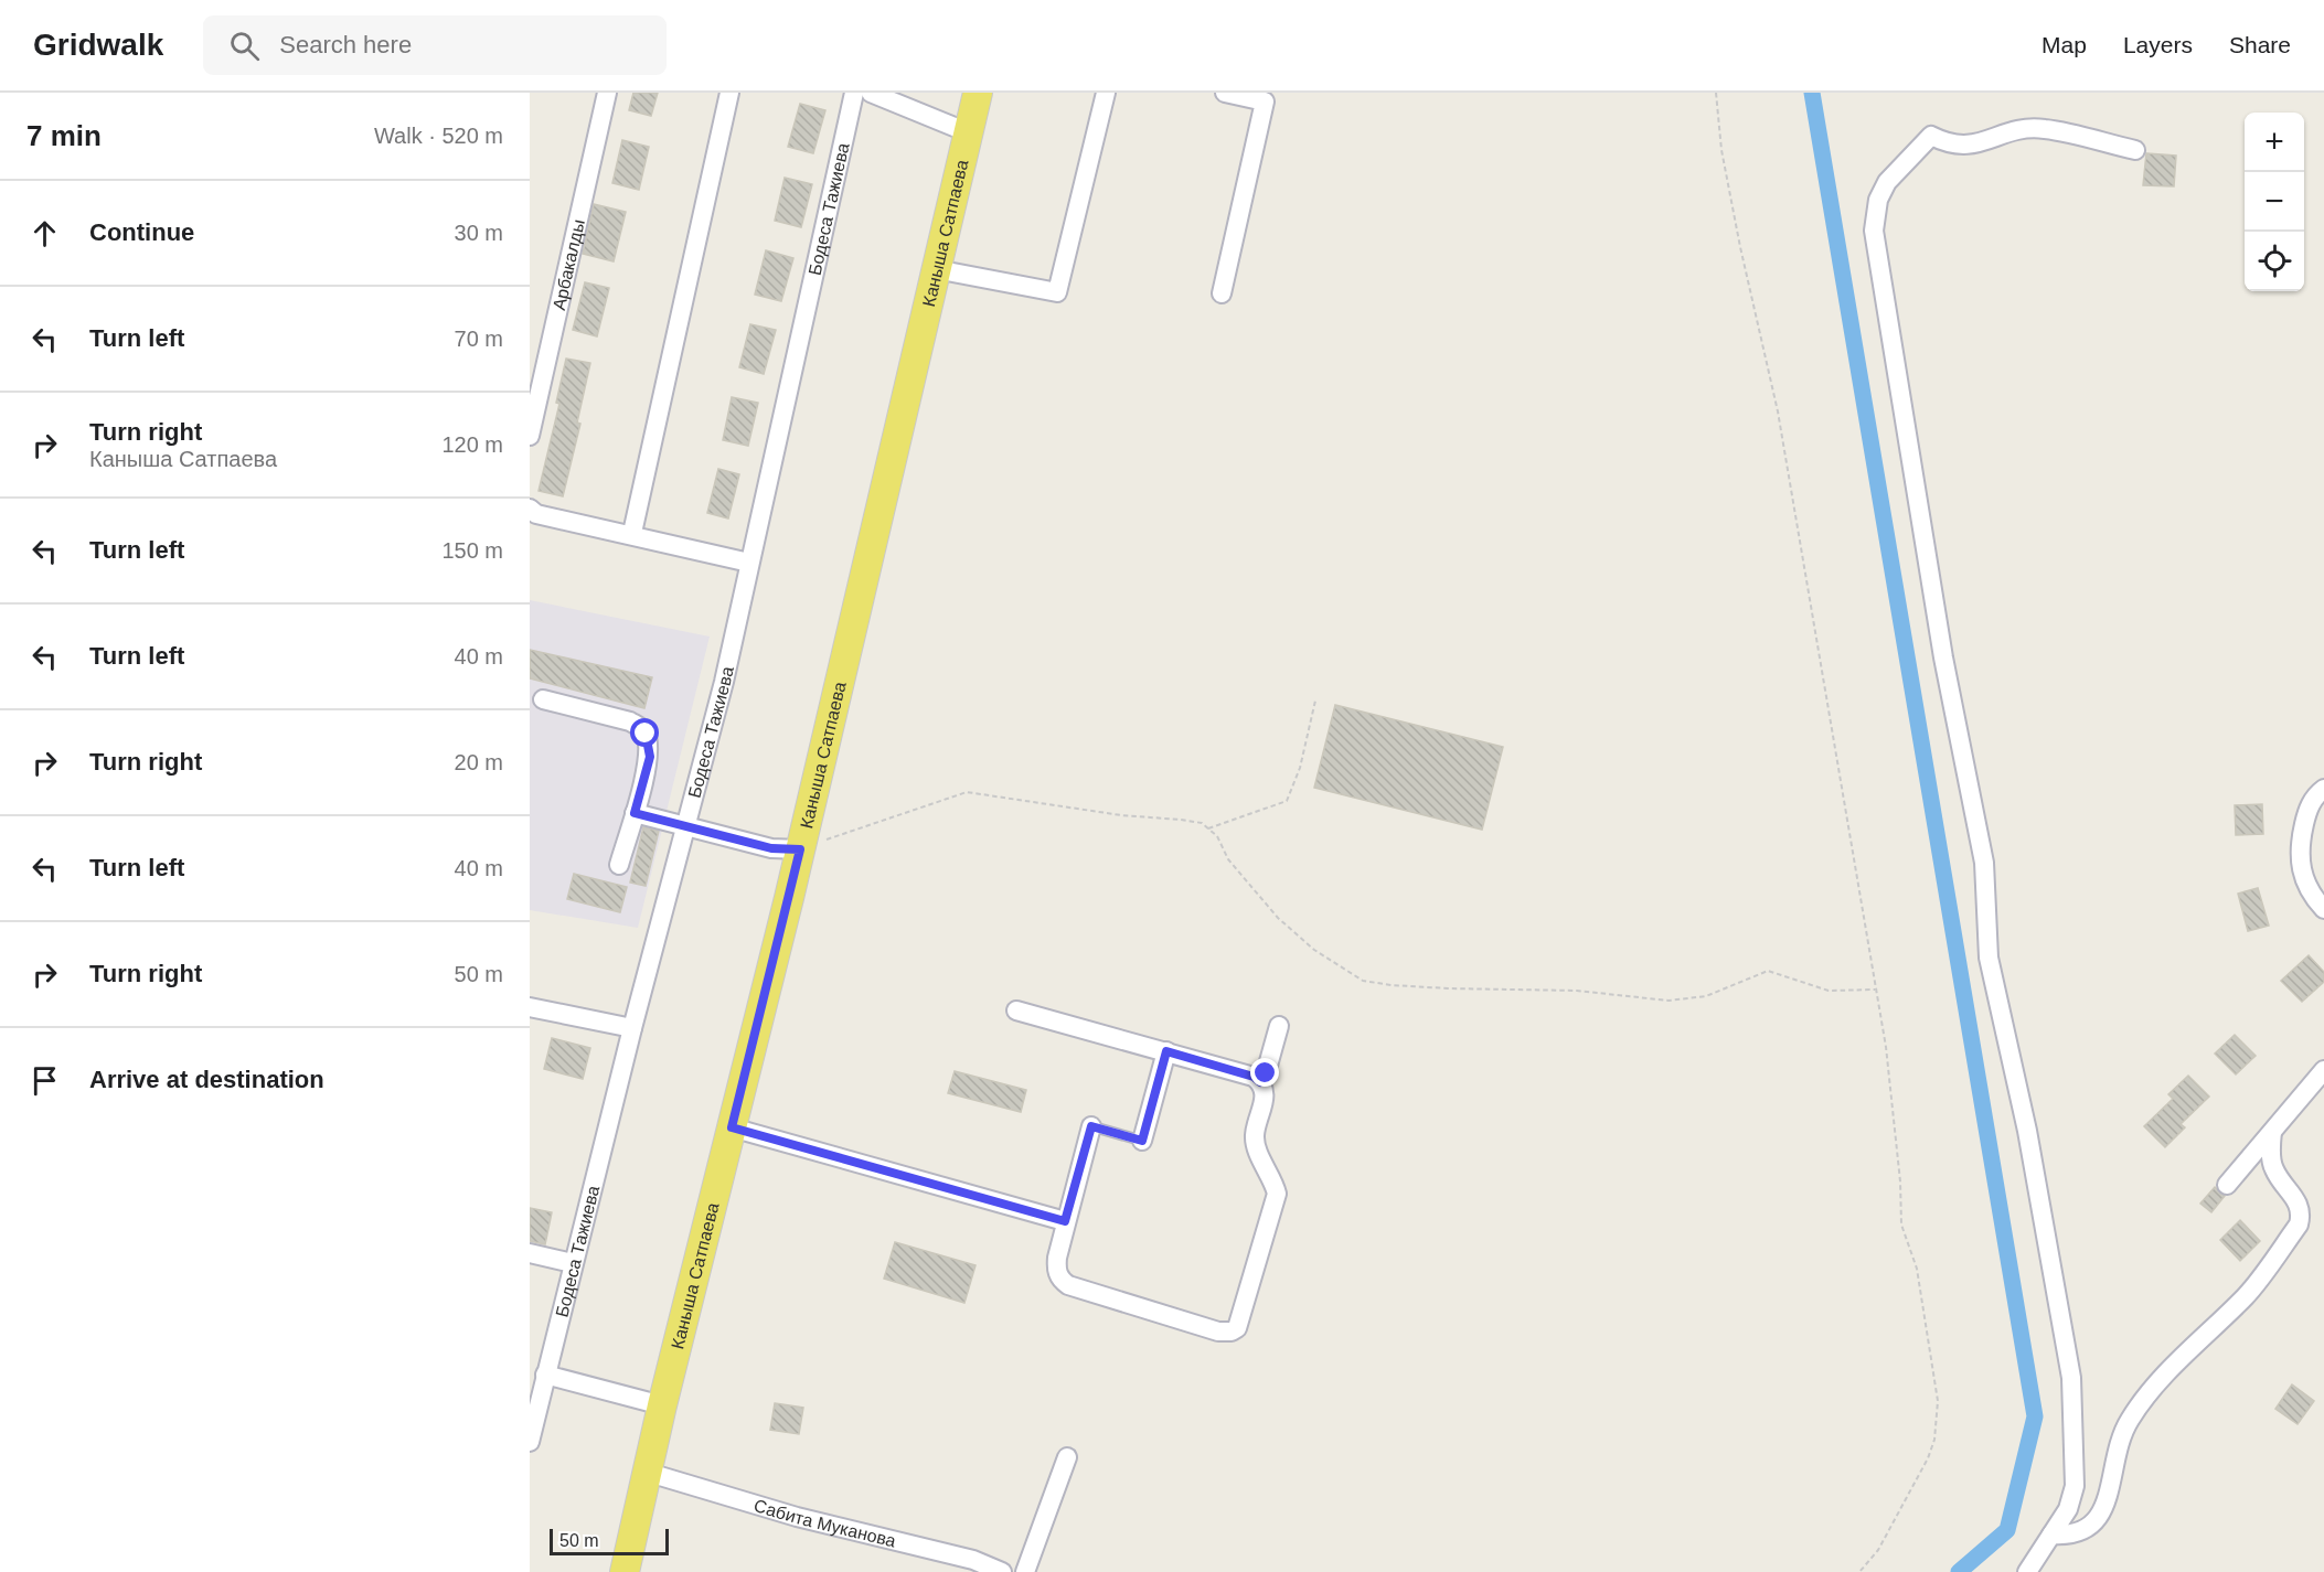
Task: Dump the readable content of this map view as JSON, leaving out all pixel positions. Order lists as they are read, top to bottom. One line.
{"streets":{"main road":["Каныша Сатпаева"],"street":["Бодеса Тажиева","Арбакалды","Сабита Муканова"]},"crossings":[["Каныша Сатпаева","Сабита Муканова"]],"scale_bar":"50 m","page":{"header":"Gridwalk","search":"Search here","nav":["Map","Layers","Share"],"heading":["7 min","Walk · 520 m"],"map_buttons":["+","−"],"list":[["Continue","30 m"],["Turn left","70 m"],["Turn right","Каныша Сатпаева","120 m"],["Turn left","150 m"],["Turn left","40 m"],["Turn right","20 m"],["Turn left","40 m"],["Turn right","50 m"],"Arrive at destination"],"scale":"50 m"}}
